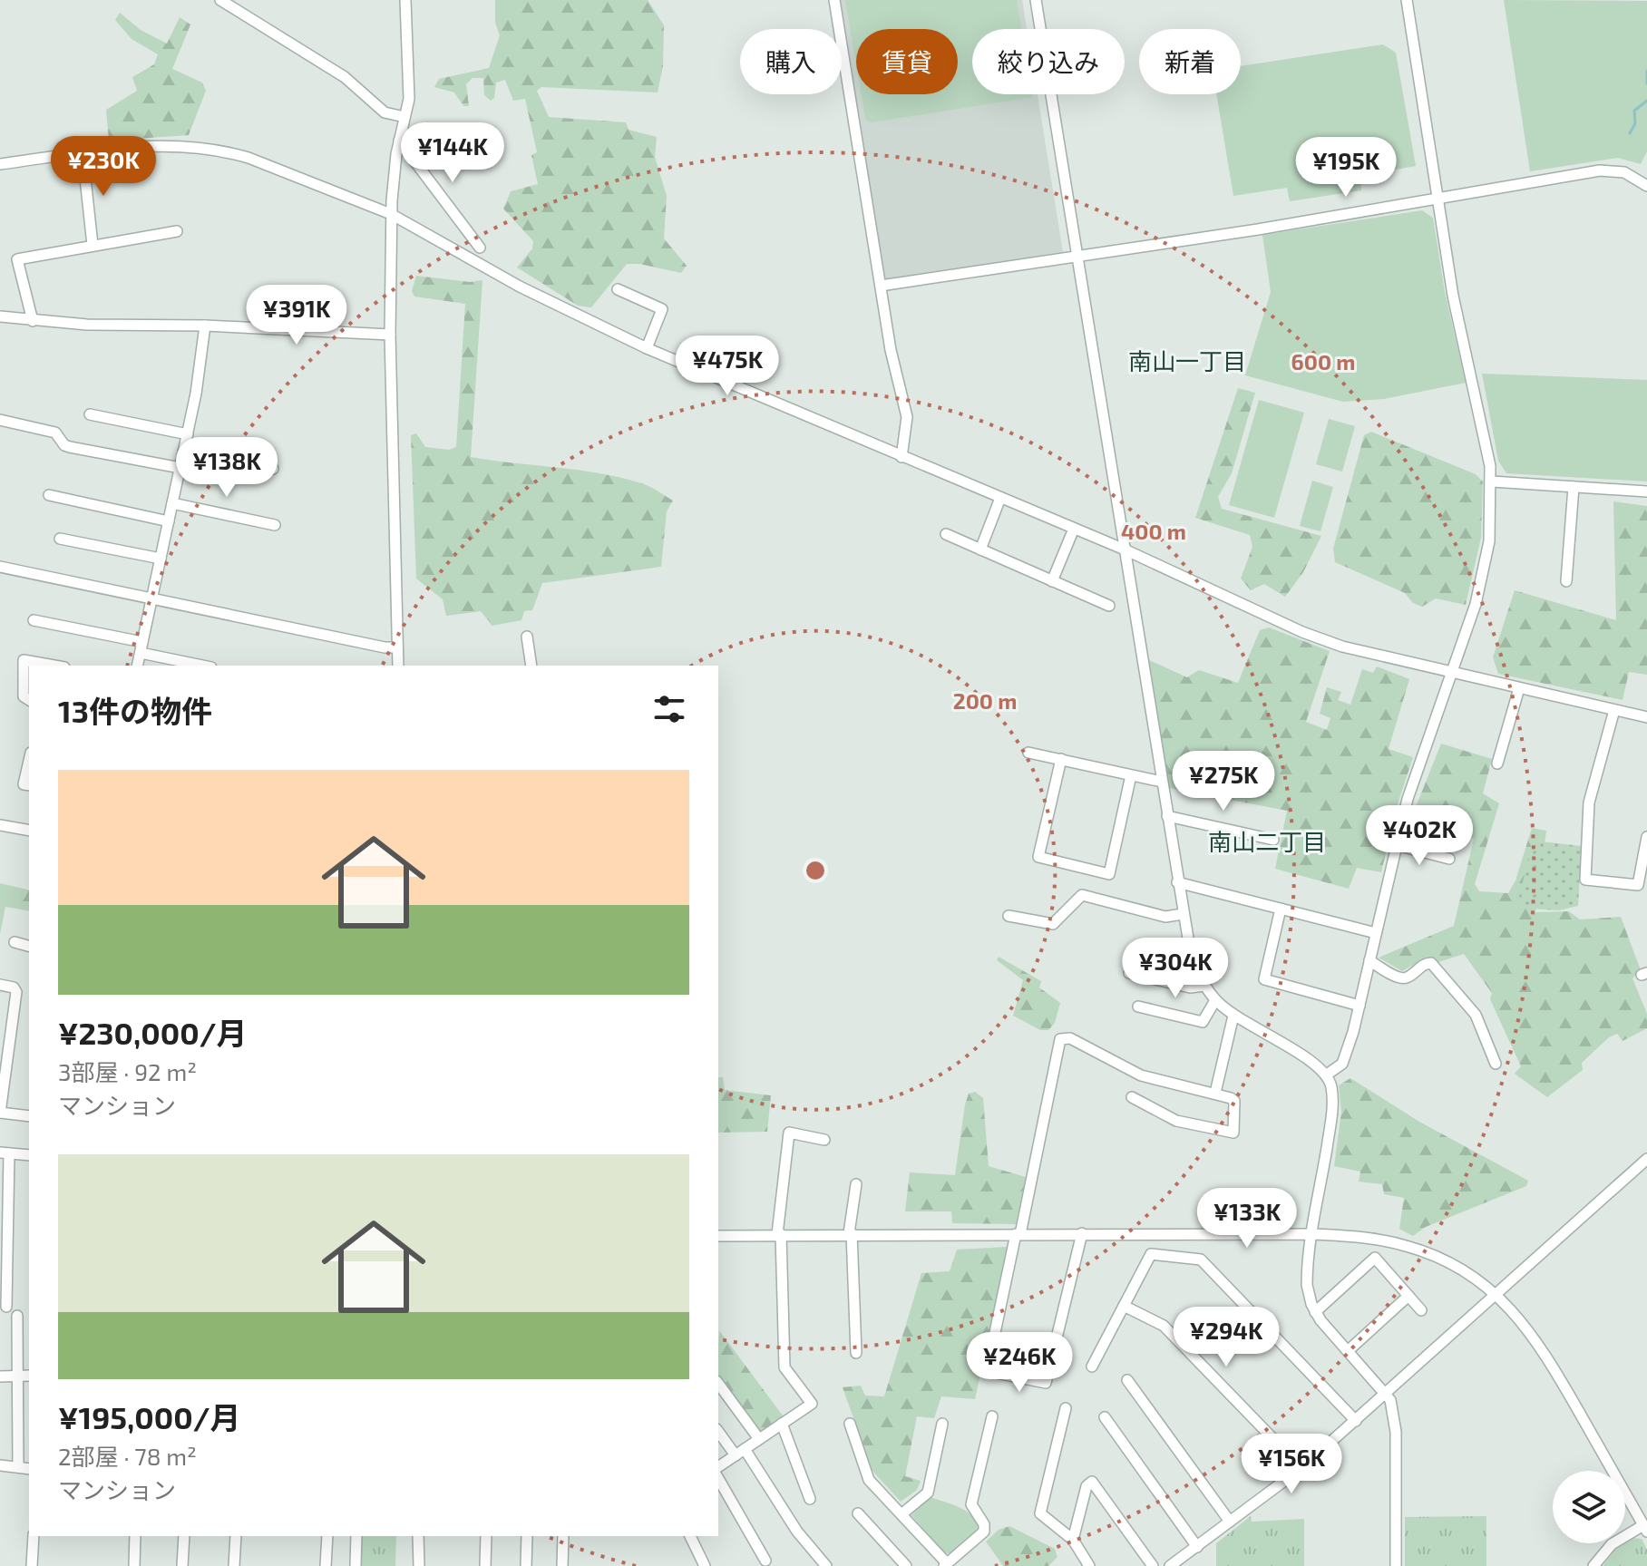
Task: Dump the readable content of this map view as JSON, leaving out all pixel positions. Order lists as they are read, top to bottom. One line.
{"districts":["南山一丁目","南山二丁目"],"page":{"chip":["購入","賃貸","絞り込み","新着"],"price":["¥144K","¥230K","¥195K","¥391K","¥475K","¥138K","¥275K","¥402K","¥304K","¥133K","¥294K","¥246K","¥156K"],"heading":"13件の物件","list":[{"name":"¥230,000/月","note":"3部屋 · 92 m² · マンション"},{"name":"¥195,000/月","note":"2部屋 · 78 m² · マンション"}]},"rings":["600 m","400 m","200 m"]}
